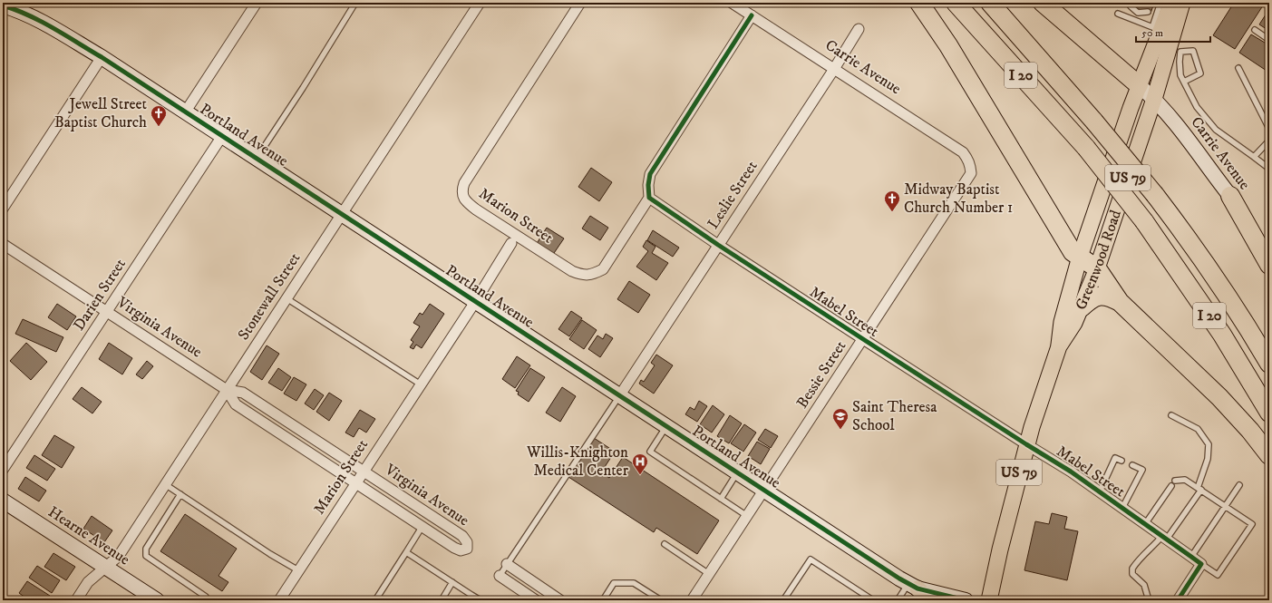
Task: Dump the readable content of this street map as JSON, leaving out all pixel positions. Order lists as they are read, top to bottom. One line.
{"streets":{"highway":["I 20"],"main road":["US 79","Greenwood Road"],"street":["Carrie Avenue","Portland Avenue","Leslie Street","Marion Street","Darien Street","Stonewall Street","Mabel Street","Virginia Avenue","Bessie Street","Hearne Avenue"]},"crossings":[["Carrie Avenue","Leslie Street"],["Carrie Avenue","Greenwood Road"],["Carrie Avenue","Bessie Street"],["Portland Avenue","Leslie Street"],["Portland Avenue","Marion Street"],["Portland Avenue","Darien Street"],["Portland Avenue","Stonewall Street"],["Portland Avenue","Bessie Street"],["Leslie Street","Mabel Street"],["Marion Street","Mabel Street"],["Marion Street","Virginia Avenue"],["Greenwood Road","Mabel Street"],["Darien Street","Virginia Avenue"],["Stonewall Street","Virginia Avenue"],["Stonewall Street","Hearne Avenue"],["Mabel Street","Bessie Street"]],"places":{"church":["Jewell Street Baptist Church","Midway Baptist Church Number 1"],"school or university":["Saint Theresa School"],"hospital":["Willis-Knighton Medical Center"]},"scale_bar":"50 m"}
